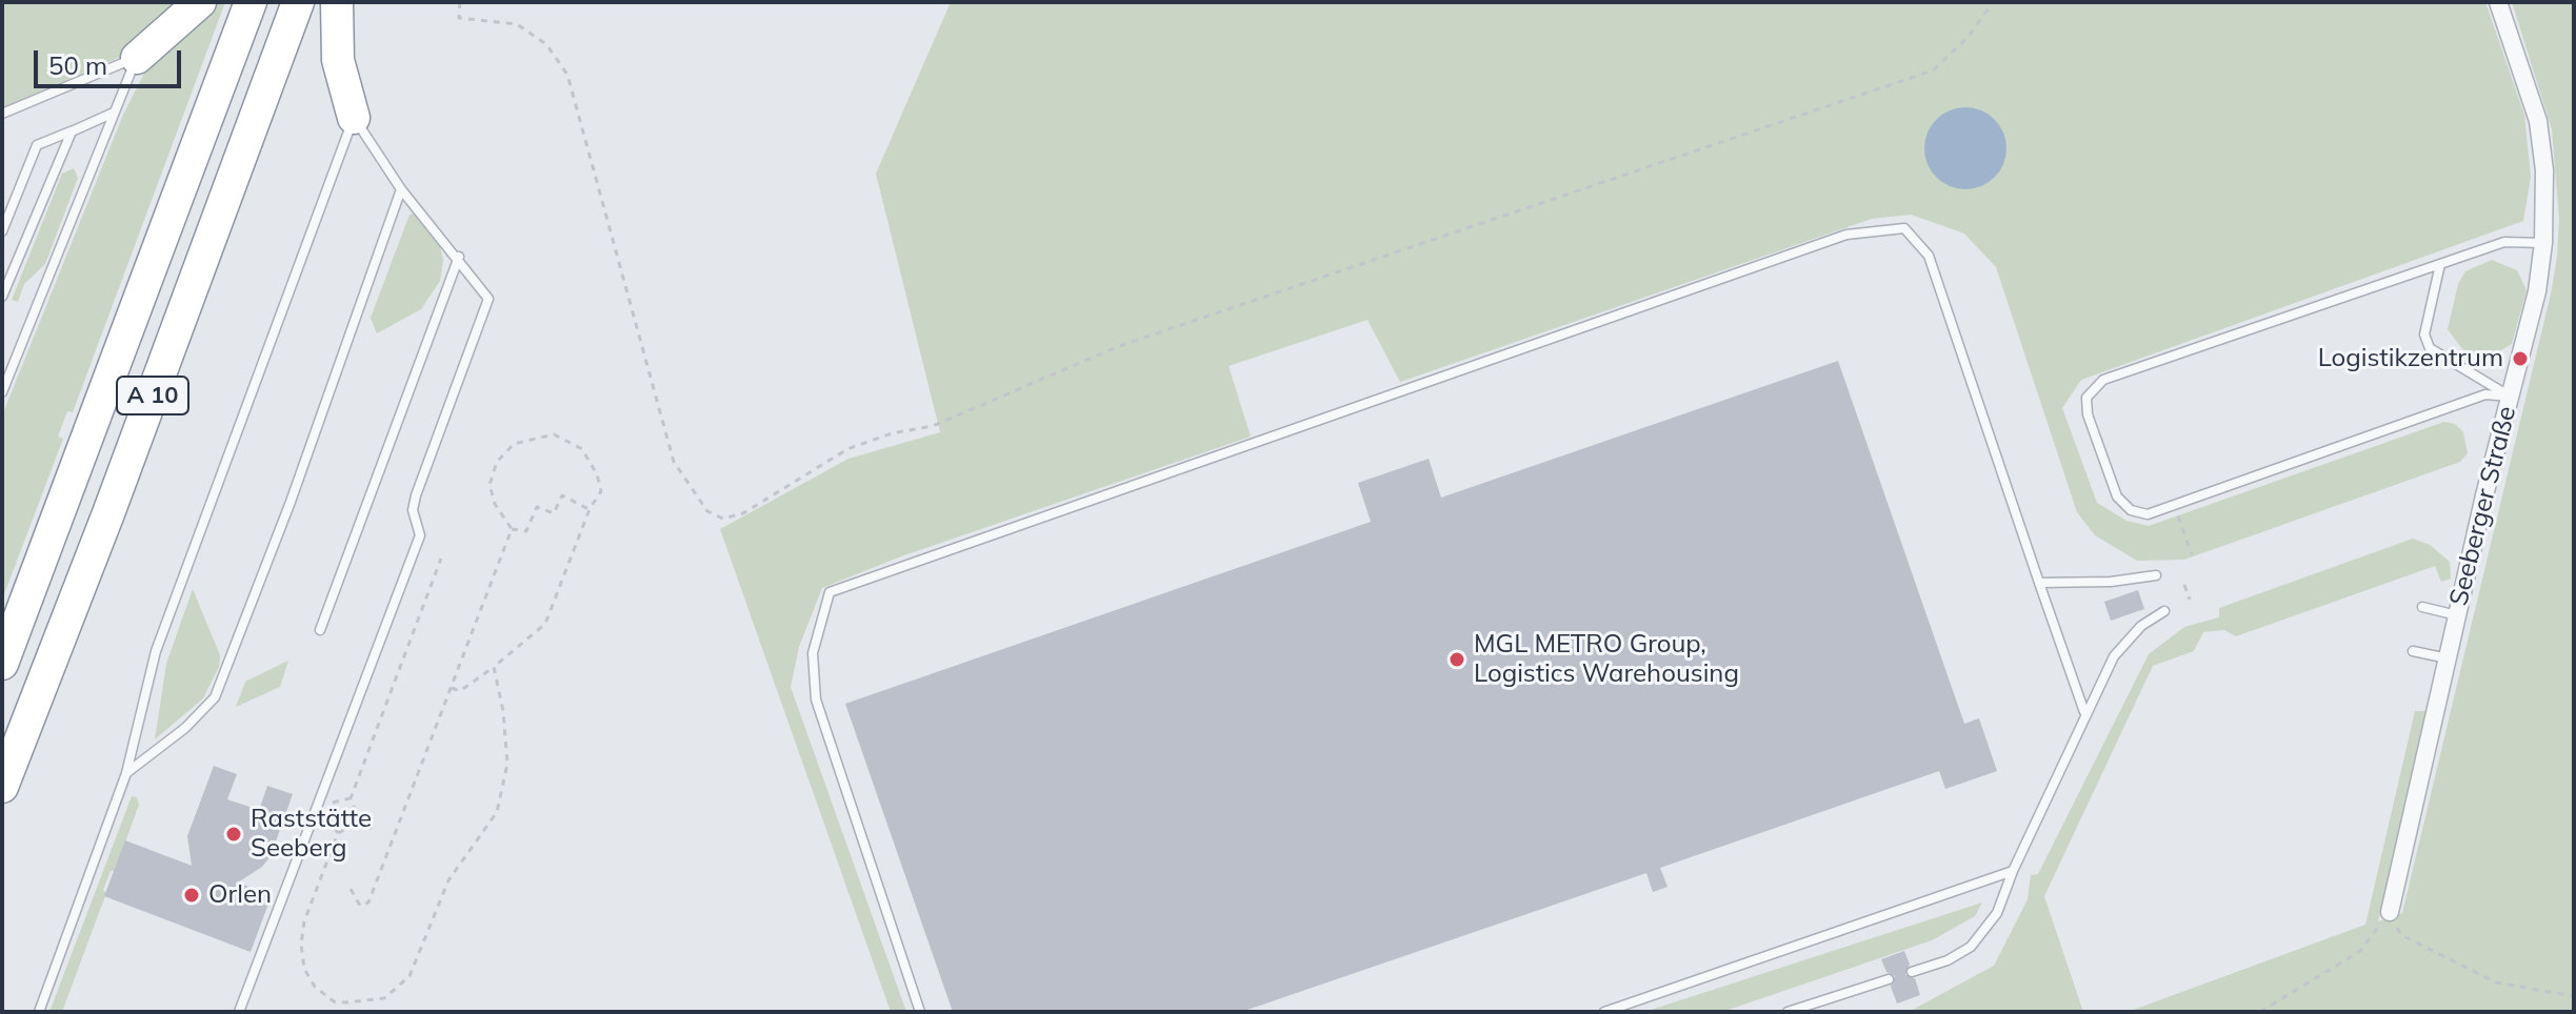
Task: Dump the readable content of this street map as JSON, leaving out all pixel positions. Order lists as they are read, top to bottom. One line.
{"streets":{"highway":["A 10"],"street":["Seeberger Straße"]},"places":["Logistikzentrum","MGL METRO Group, Logistics Warehousing","Raststätte Seeberg","Orlen"],"scale_bar":"50 m"}
